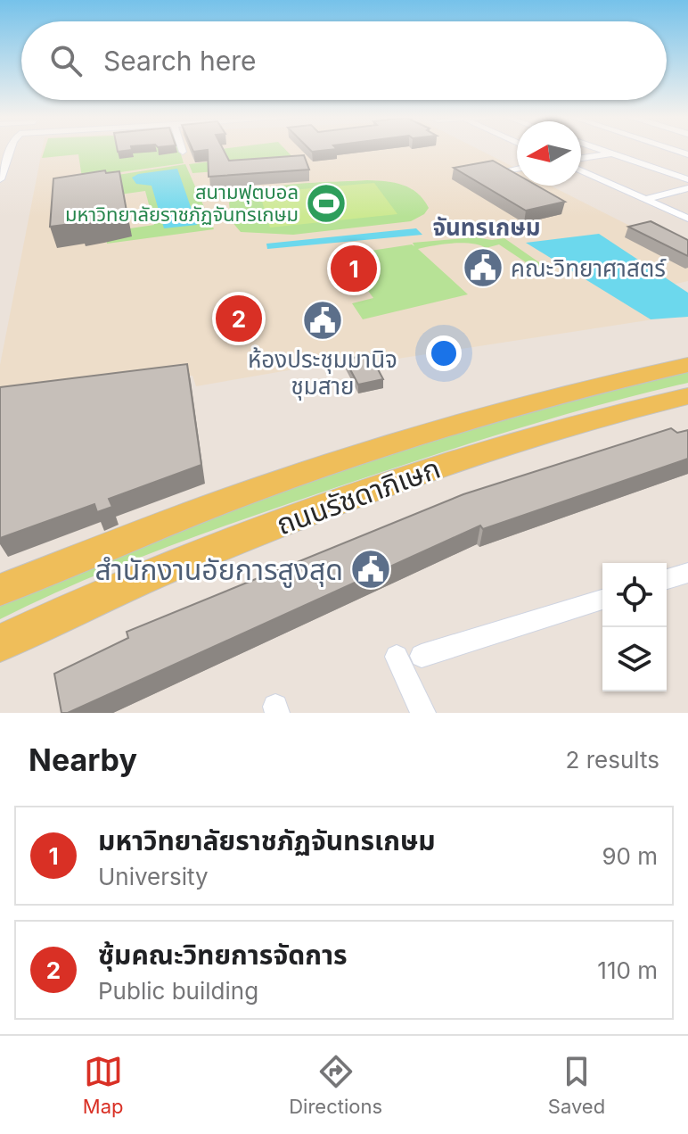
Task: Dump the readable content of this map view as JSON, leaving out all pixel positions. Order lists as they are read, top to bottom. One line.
{"streets":{"main road":["ถนนรัชดาภิเษก"]},"districts":["จันทรเกษม"],"places":{"sports":["สนามฟุตบอล มหาวิทยาลัยราชภัฏจันทรเกษม"],"public building":["คณะวิทยาศาสตร์","ห้องประชุมมานิจ ชุมสาย","สำนักงานอัยการสูงสุด"]},"north":"left","page":{"search":"Search here","pins":["1","2"],"heading":["Nearby","2 results"],"list":[{"mark":"1","name":"มหาวิทยาลัยราชภัฏจันทรเกษม","note":"University","value":"90 m"},{"mark":"2","name":"ซุ้มคณะวิทยการจัดการ","note":"Public building","value":"110 m"}],"nav":["Map","Directions","Saved"]}}
